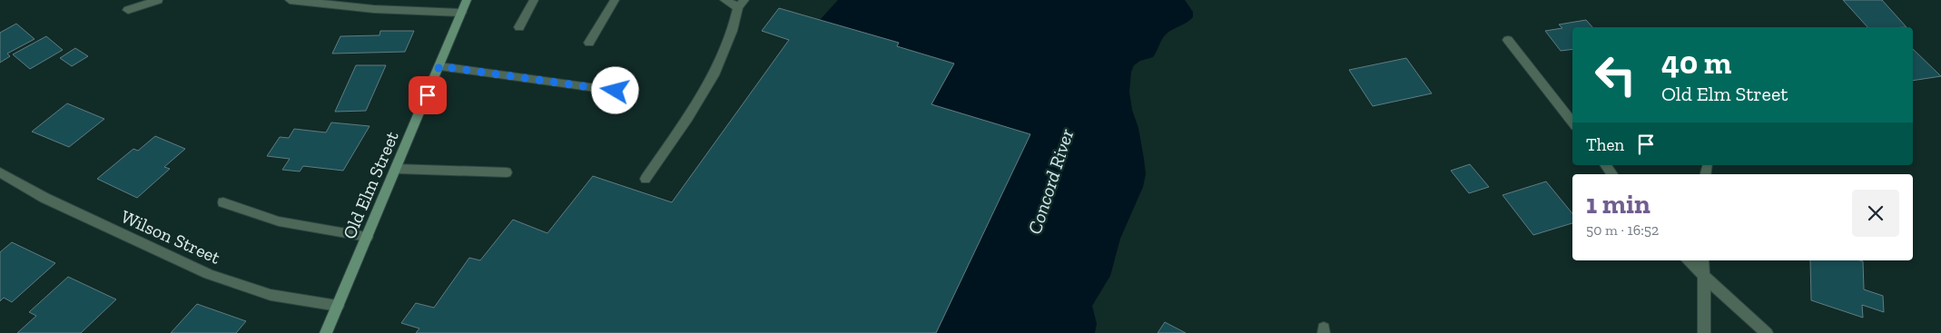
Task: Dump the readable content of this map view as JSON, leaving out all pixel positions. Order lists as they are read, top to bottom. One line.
{"streets":{"main road":["Old Elm Street"],"street":["Wilson Street"]},"crossings":[["Old Elm Street","Wilson Street"]],"water":["Concord River"],"page":{"turn":["40 m","Old Elm Street"],"then":"Then","heading":["1 min","50 m · 16:52"]}}
